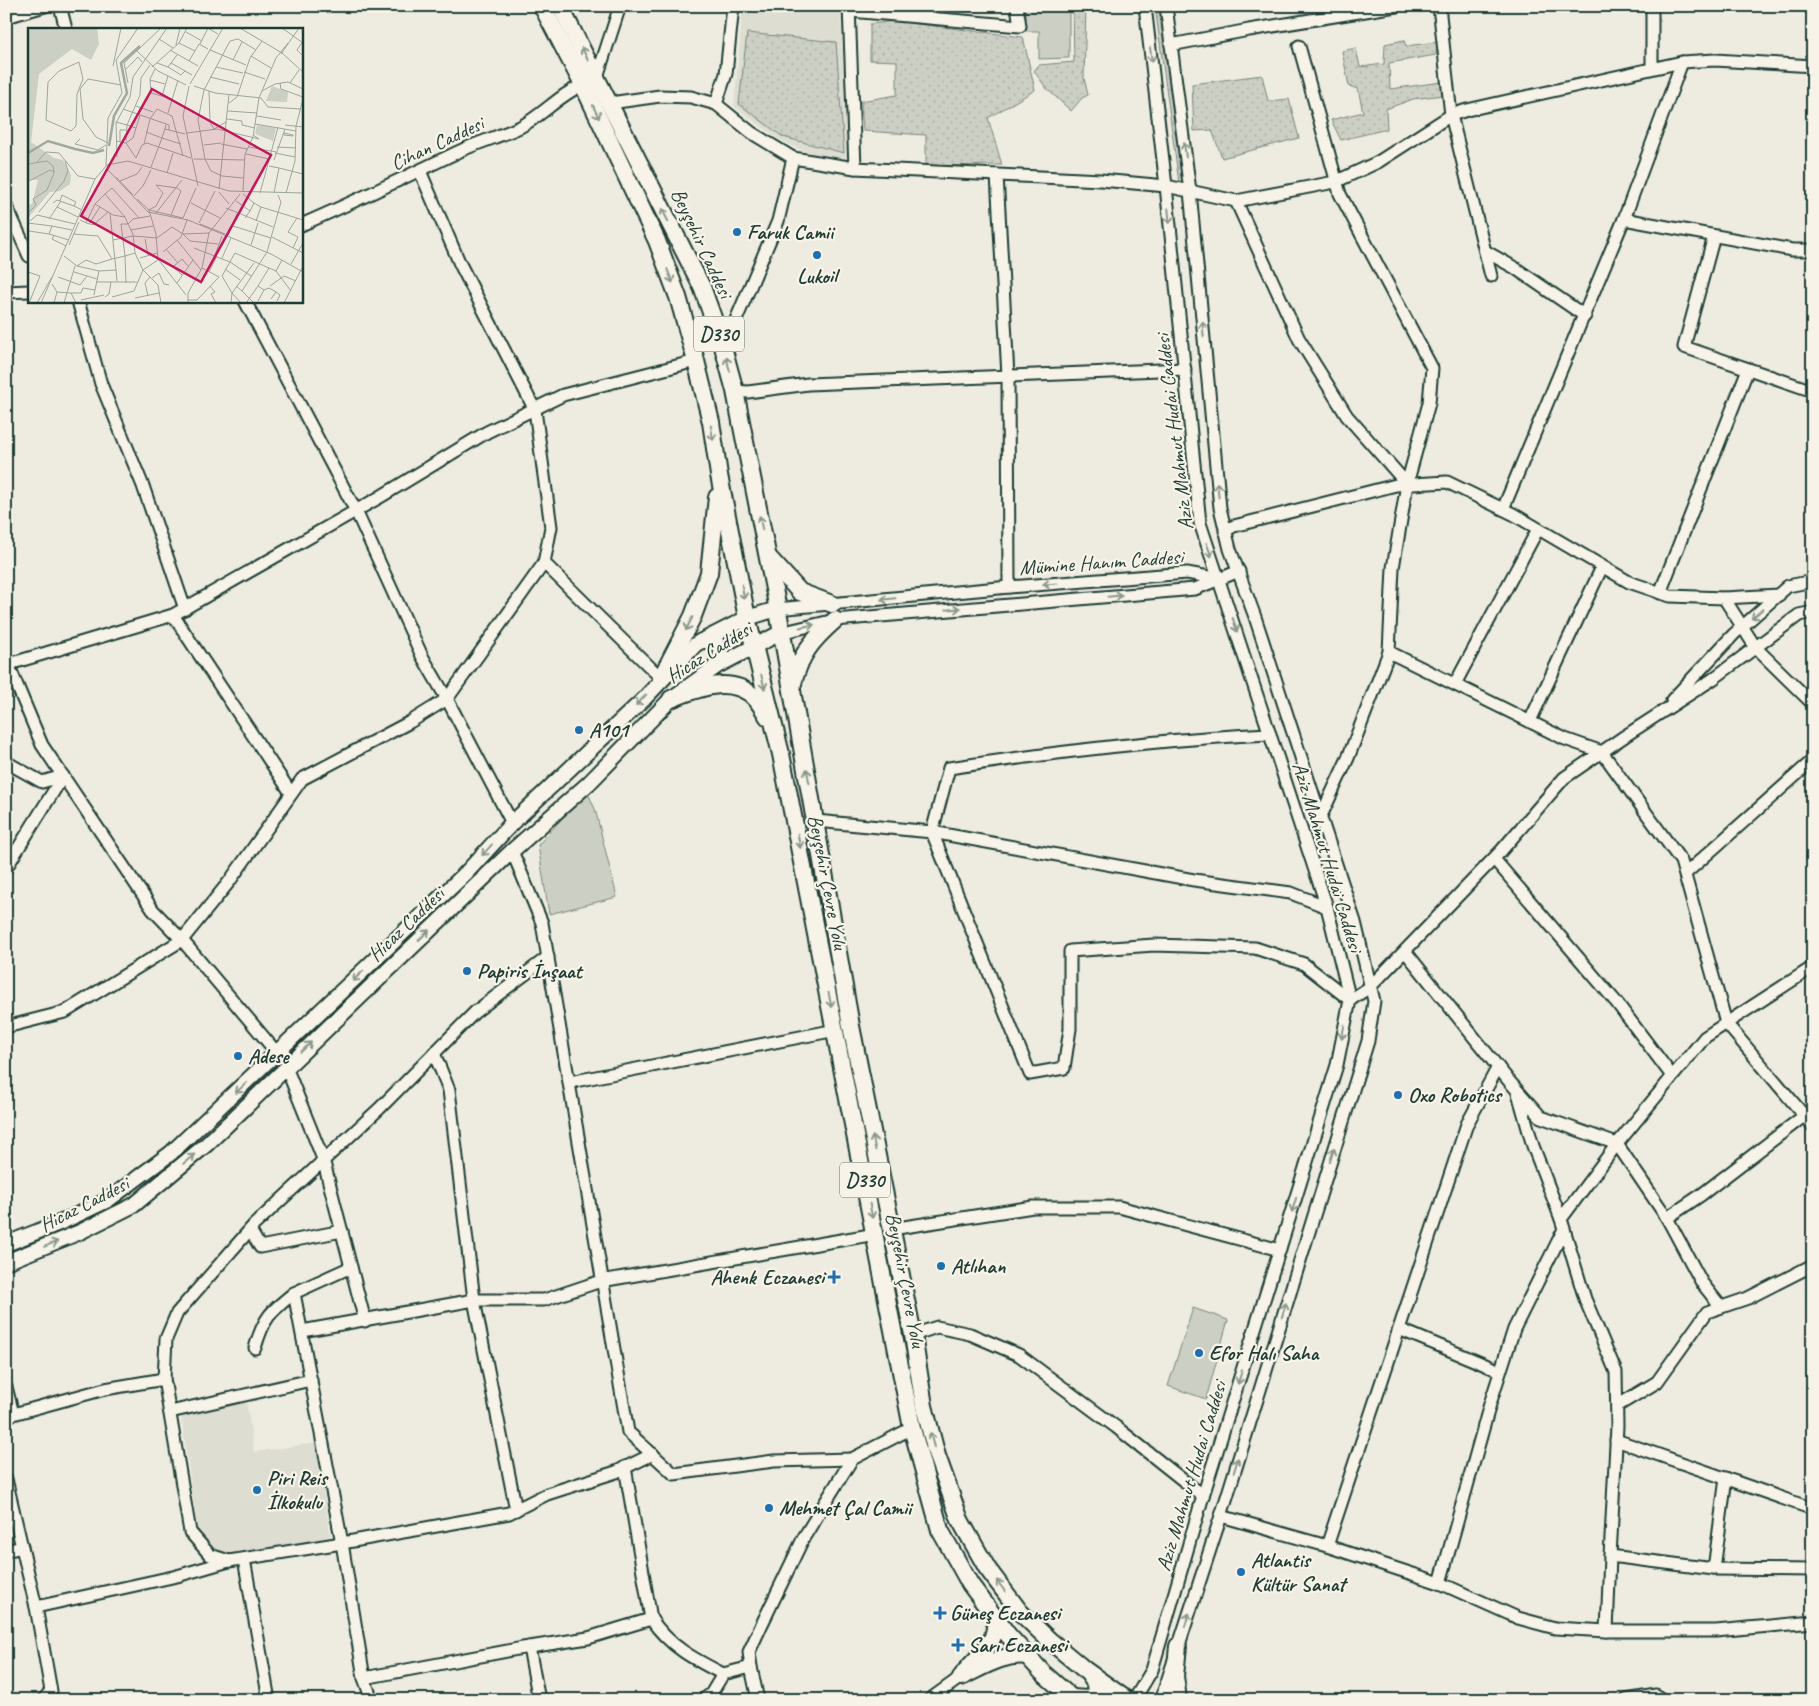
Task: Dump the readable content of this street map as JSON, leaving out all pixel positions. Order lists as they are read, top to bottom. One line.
{"streets":{"highway":["Beyşehir Caddesi","D330","Beyşehir Çevre Yolu"],"main road":["Hicaz Caddesi"],"street":["Cihan Caddesi","Aziz Mahmut Hudai Caddesi","Mümine Hanım Caddesi"]},"crossings":[["Cihan Caddesi","Beyşehir Caddesi"],["Beyşehir Caddesi","Mümine Hanım Caddesi"],["Beyşehir Caddesi","Hicaz Caddesi"],["Beyşehir Caddesi","Beyşehir Çevre Yolu"],["Aziz Mahmut Hudai Caddesi","Mümine Hanım Caddesi"],["Mümine Hanım Caddesi","Hicaz Caddesi"],["Hicaz Caddesi","Beyşehir Çevre Yolu"]],"places":{"other":["Faruk Camii","Lukoil","A101","Papiris İnşaat","Adese","Oxo Robotics","Atlıhan","Efor Halı Saha","Piri Reis İlkokulu","Mehmet Çal Camii","Atlantis Kültür Sanat"],"health":["Ahenk Eczanesi","Güneş Eczanesi","Sarı Eczanesi"]}}
